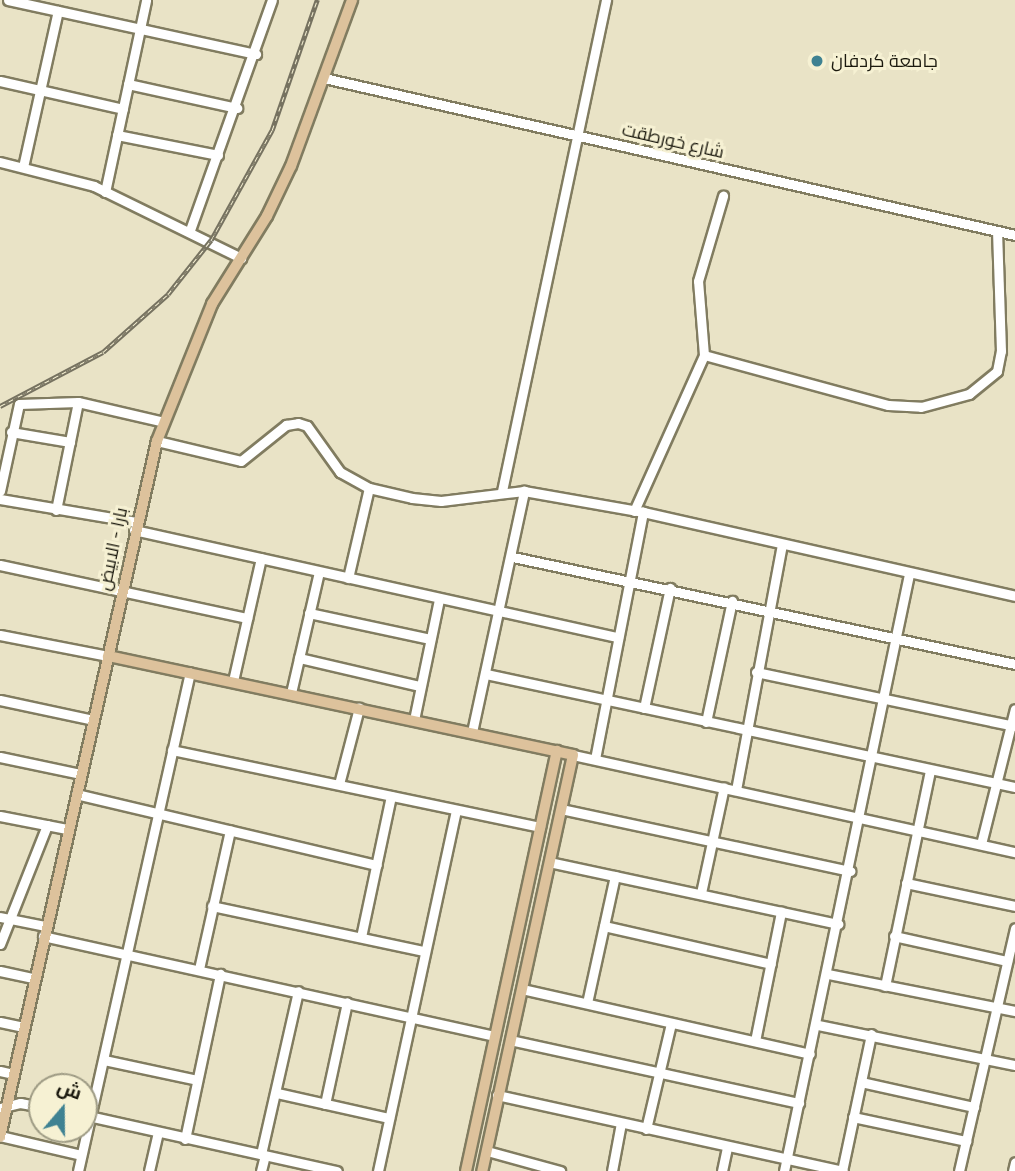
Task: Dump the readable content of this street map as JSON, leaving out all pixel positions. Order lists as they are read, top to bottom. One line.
{"streets":{"main road":["بارا - الابيض"],"street":["شارع خورطقت"]},"crossings":[["شارع خورطقت","بارا - الابيض"]],"places":["جامعة كردفان"],"north":"top"}
